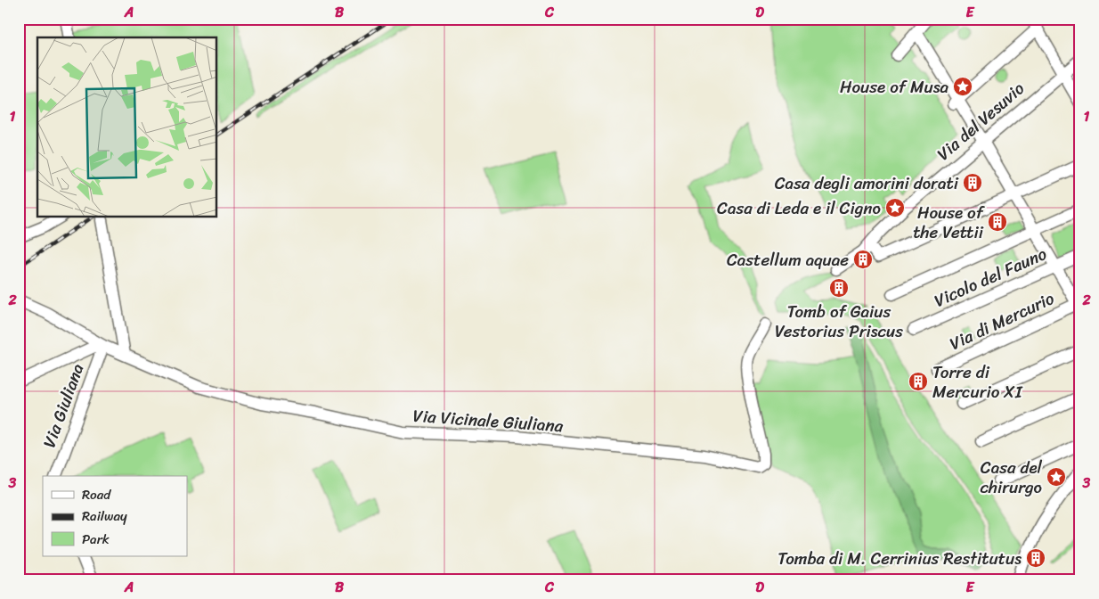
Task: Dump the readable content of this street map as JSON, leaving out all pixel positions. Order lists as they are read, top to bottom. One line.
{"streets":{"street":["Via del Vesuvio","Vicolo del Fauno","Via di Mercurio","Via Giuliana","Via Vicinale Giuliana"]},"crossings":[["Via Giuliana","Via Vicinale Giuliana"]],"places":{"place":["House of Musa","Casa di Leda e il Cigno","Casa del chirurgo"],"building":["Casa degli amorini dorati","House of the Vettii","Castellum aquae","Tomb of Gaius Vestorius Priscus","Torre di Mercurio XI","Tomba di M. Cerrinius Restitutus"]},"legend":["Road","Railway","Park"],"grid":{"columns":["A","B","C","D","E"],"rows":["1","2","3"]}}
